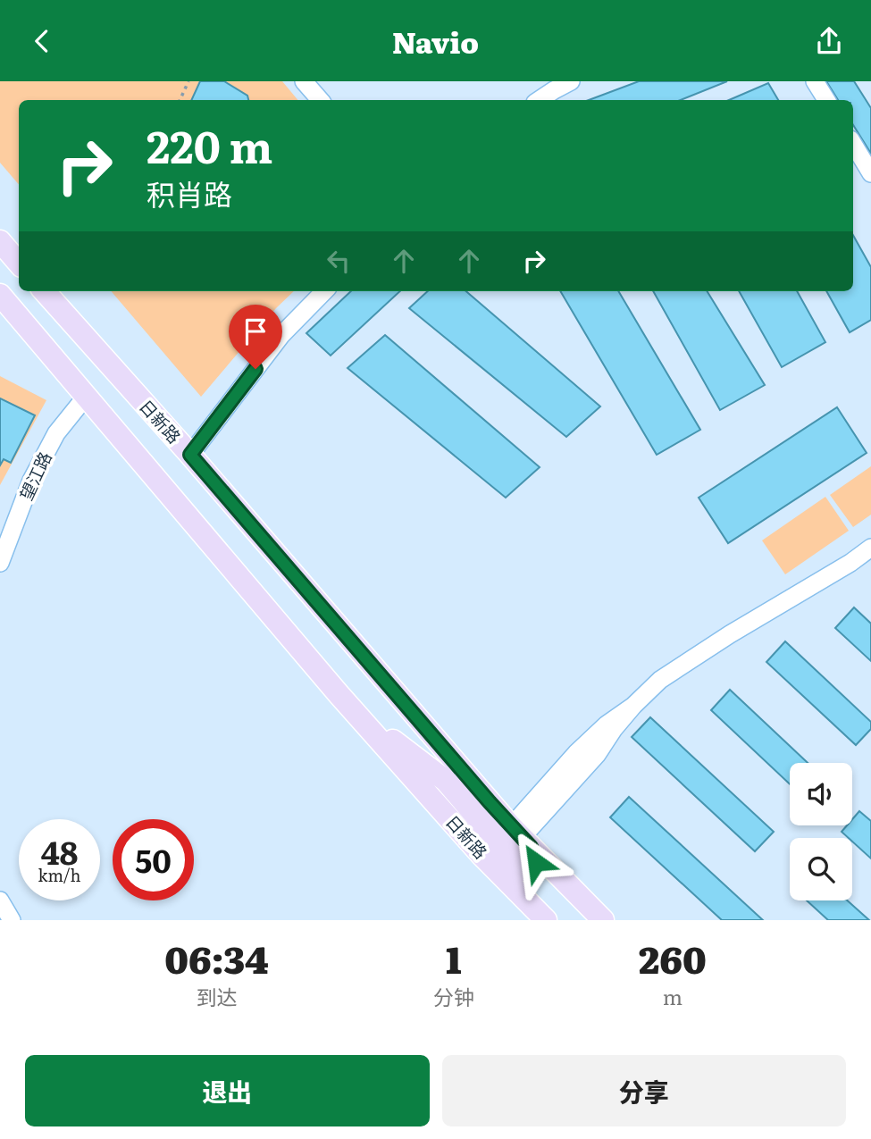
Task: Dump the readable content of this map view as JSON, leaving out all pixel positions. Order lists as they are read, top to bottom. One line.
{"streets":{"main road":["日新路"],"street":["望江路"]},"crossings":[["日新路","望江路"]],"page":{"header":"Navio","turn":["220 m","积肖路"],"speed":"48 km/h","limit":"50","eta":["06:34","到达","1","分钟","260","m"],"buttons":["退出","分享"]}}
